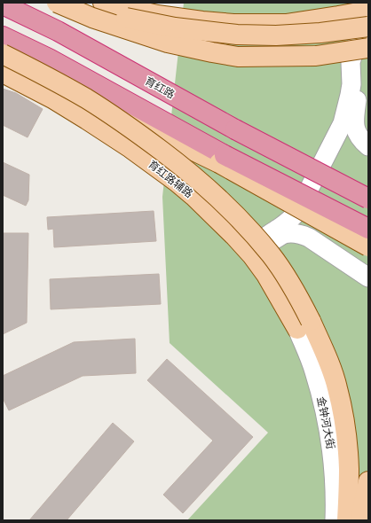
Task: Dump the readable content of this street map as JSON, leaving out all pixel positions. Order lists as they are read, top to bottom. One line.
{"streets":{"highway":["育红路"],"main road":["育红路辅路"],"street":["金钟河大街"]},"crossings":[["育红路辅路","金钟河大街"]]}
